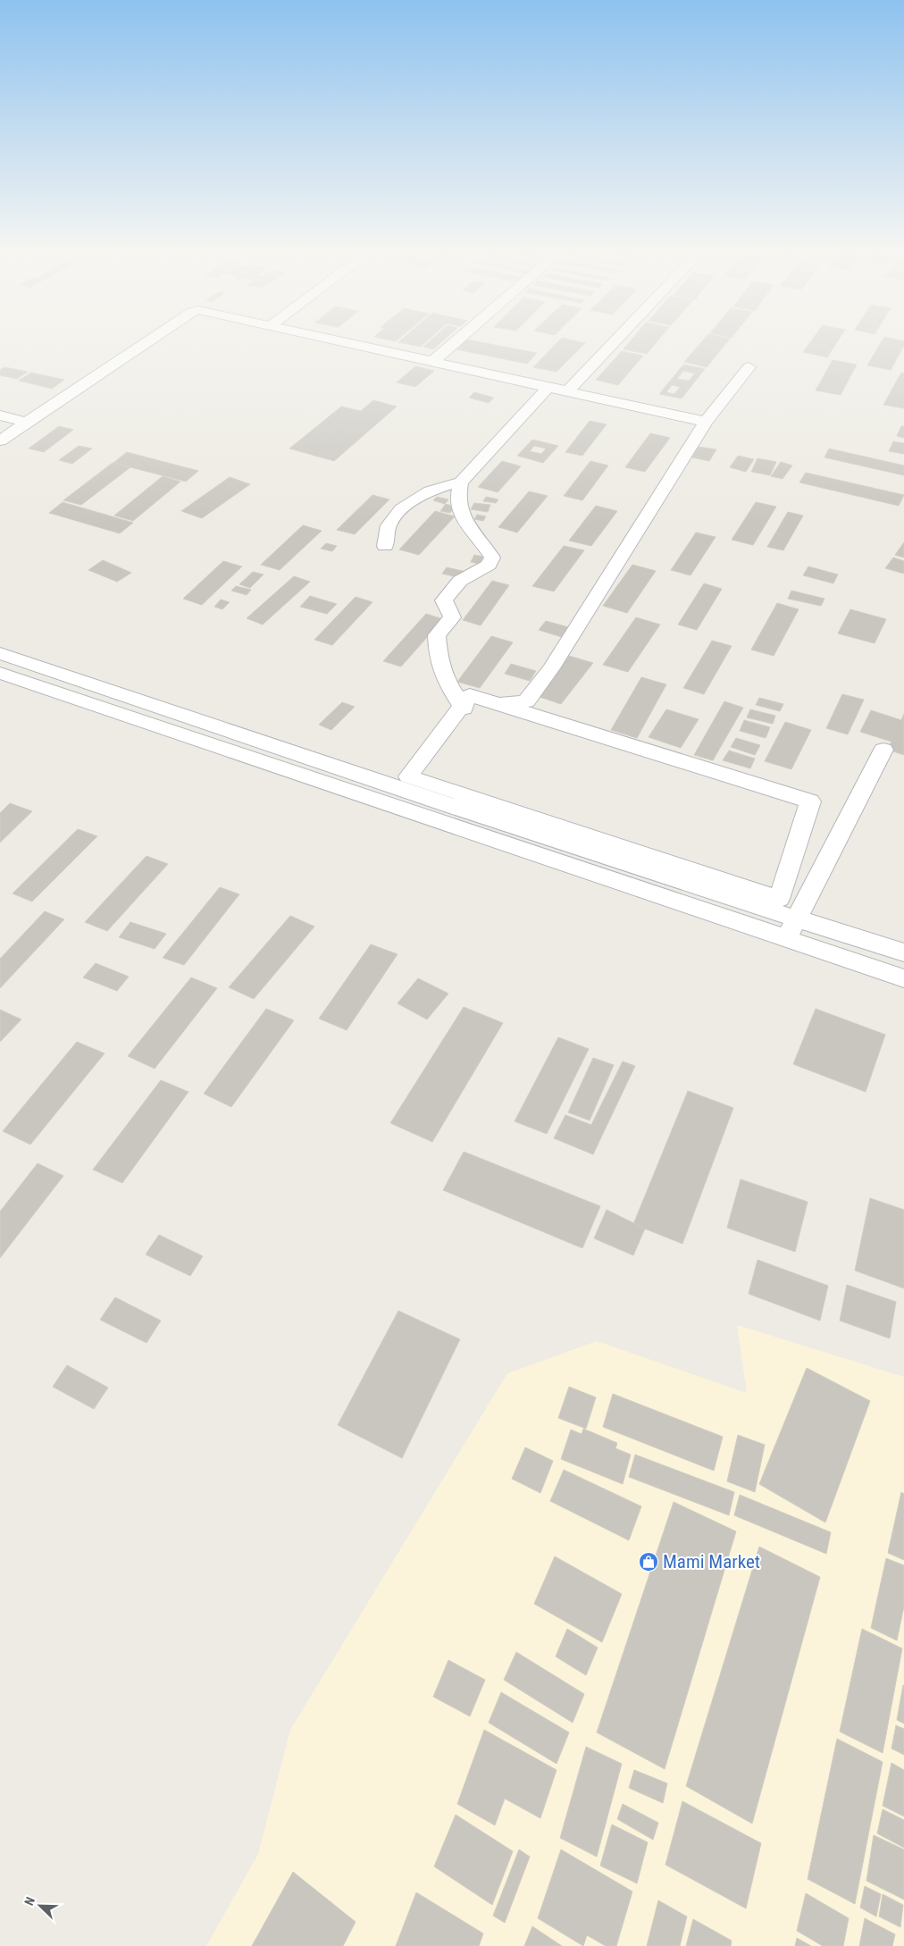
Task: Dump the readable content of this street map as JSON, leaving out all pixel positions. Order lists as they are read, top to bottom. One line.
{"places":{"shop":["Mami Market"]},"north":"top left"}
